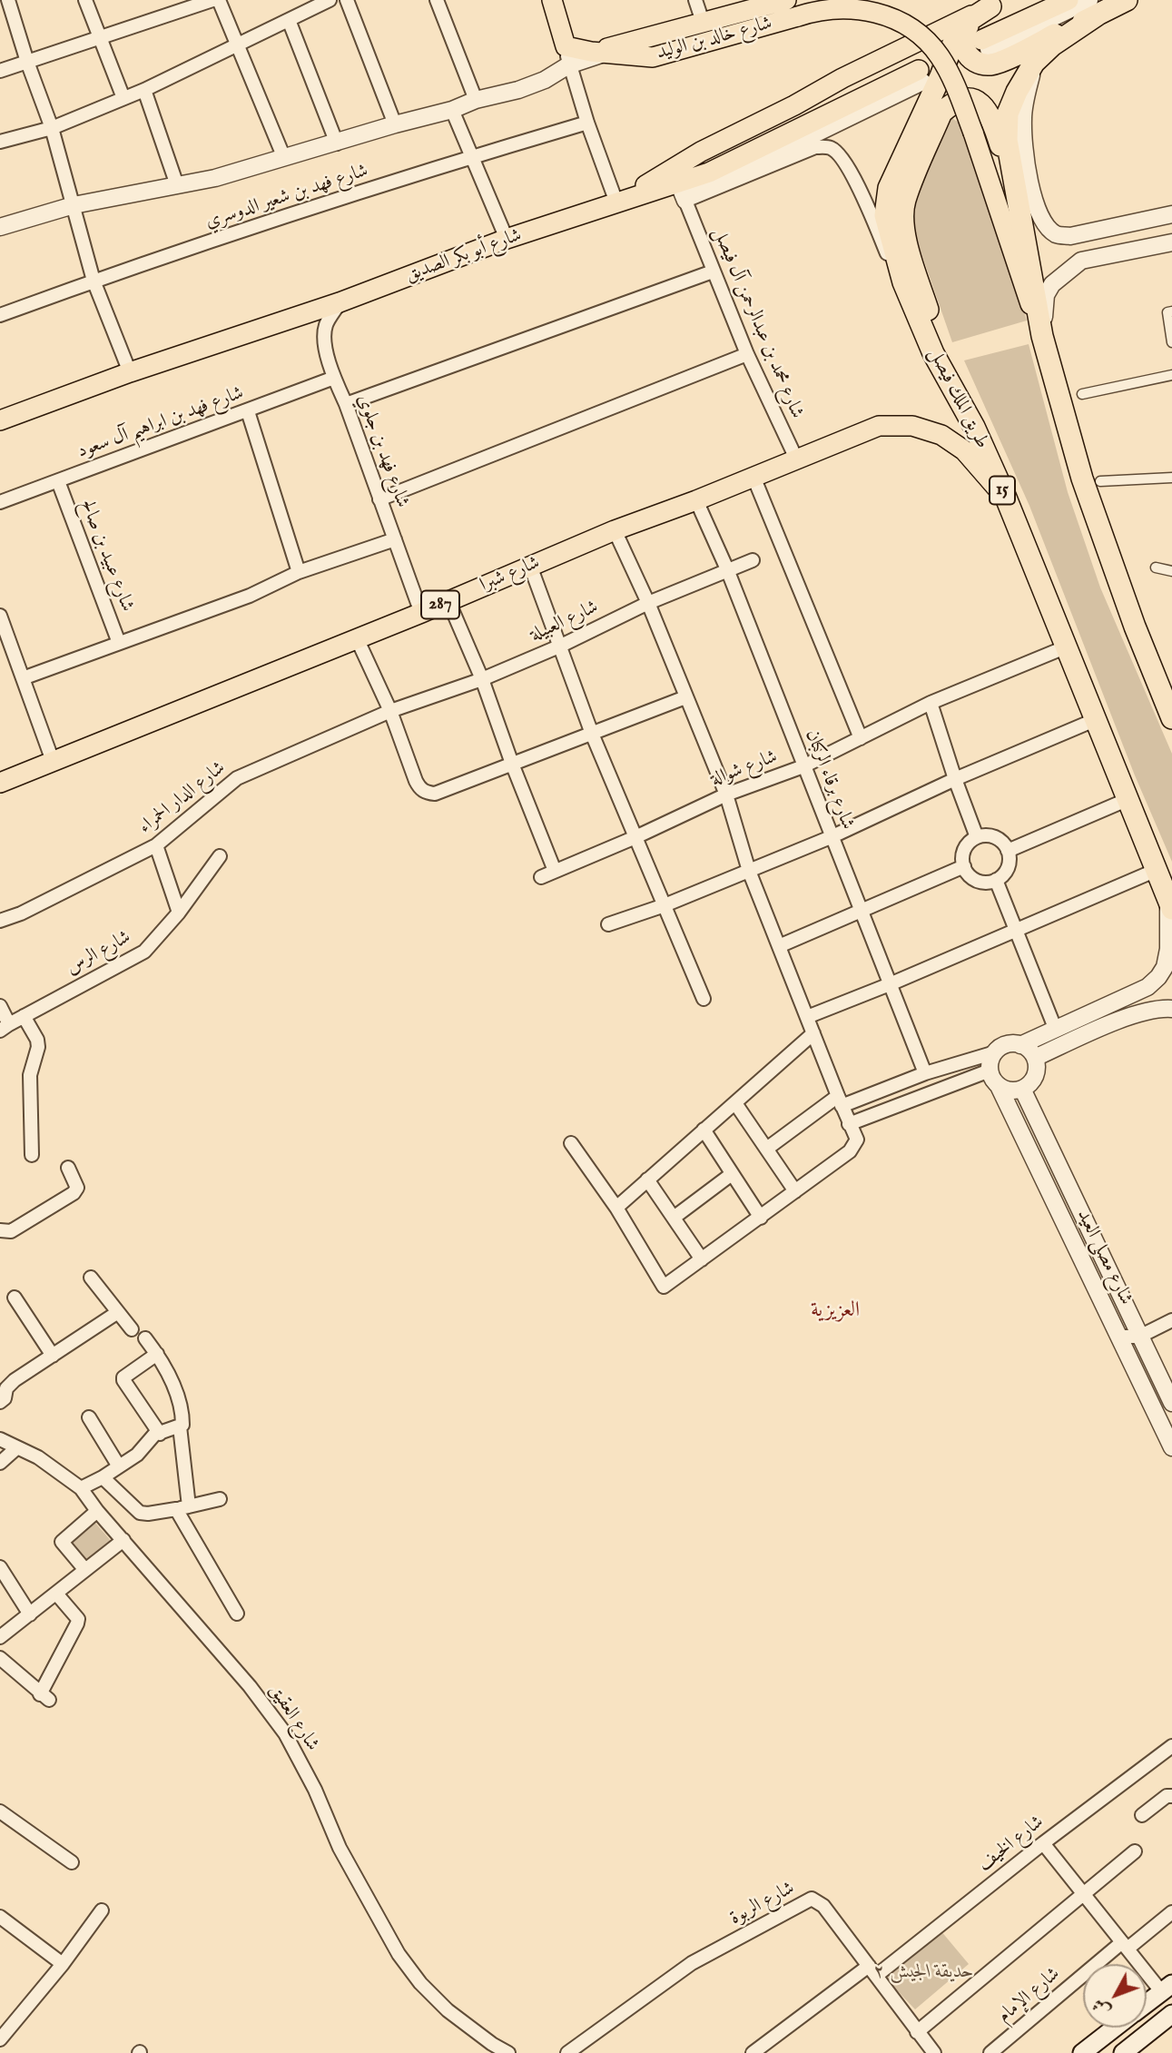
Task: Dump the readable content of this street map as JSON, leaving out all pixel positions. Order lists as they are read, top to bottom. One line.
{"streets":{"highway":["طريق الملك فيصل","15"],"main road":["شارع خالد بن الوليد","شارع أبو بكر الصديق","شارع شبرا","287"],"street":["شارع فهد بن شعير الدوسري","شارع محمد بن عبدالرحمن آل فيصل","شارع فهد بن ابراهيم آل سعود","شارع فهد بن جلوي","شارع عبيد بن صالح","شارع العبيلة","شارع شوالة","شارع برقاء الركبان","شارع الدار الحمراء","شارع الرس","شارع مصلى العيد","شارع العقيق","شارع الخيف","شارع الربوة","شارع الإمام"]},"crossings":[["شارع أبو بكر الصديق","طريق الملك فيصل"],["شارع أبو بكر الصديق","شارع فهد بن جلوي"],["شارع محمد بن عبدالرحمن آل فيصل","شارع شبرا"],["طريق الملك فيصل","شارع شبرا"],["طريق الملك فيصل","شارع شوالة"],["شارع فهد بن ابراهيم آل سعود","شارع فهد بن جلوي"],["شارع فهد بن ابراهيم آل سعود","شارع عبيد بن صالح"],["شارع فهد بن جلوي","شارع شبرا"],["شارع شبرا","شارع برقاء الركبان"],["شارع العبيلة","شارع برقاء الركبان"],["شارع العبيلة","شارع الدار الحمراء"],["شارع شوالة","شارع برقاء الركبان"],["شارع الخيف","شارع الربوة"]],"districts":["العزيزية"],"parks":["حديقة الجيش ٢"],"north":"bottom left"}
